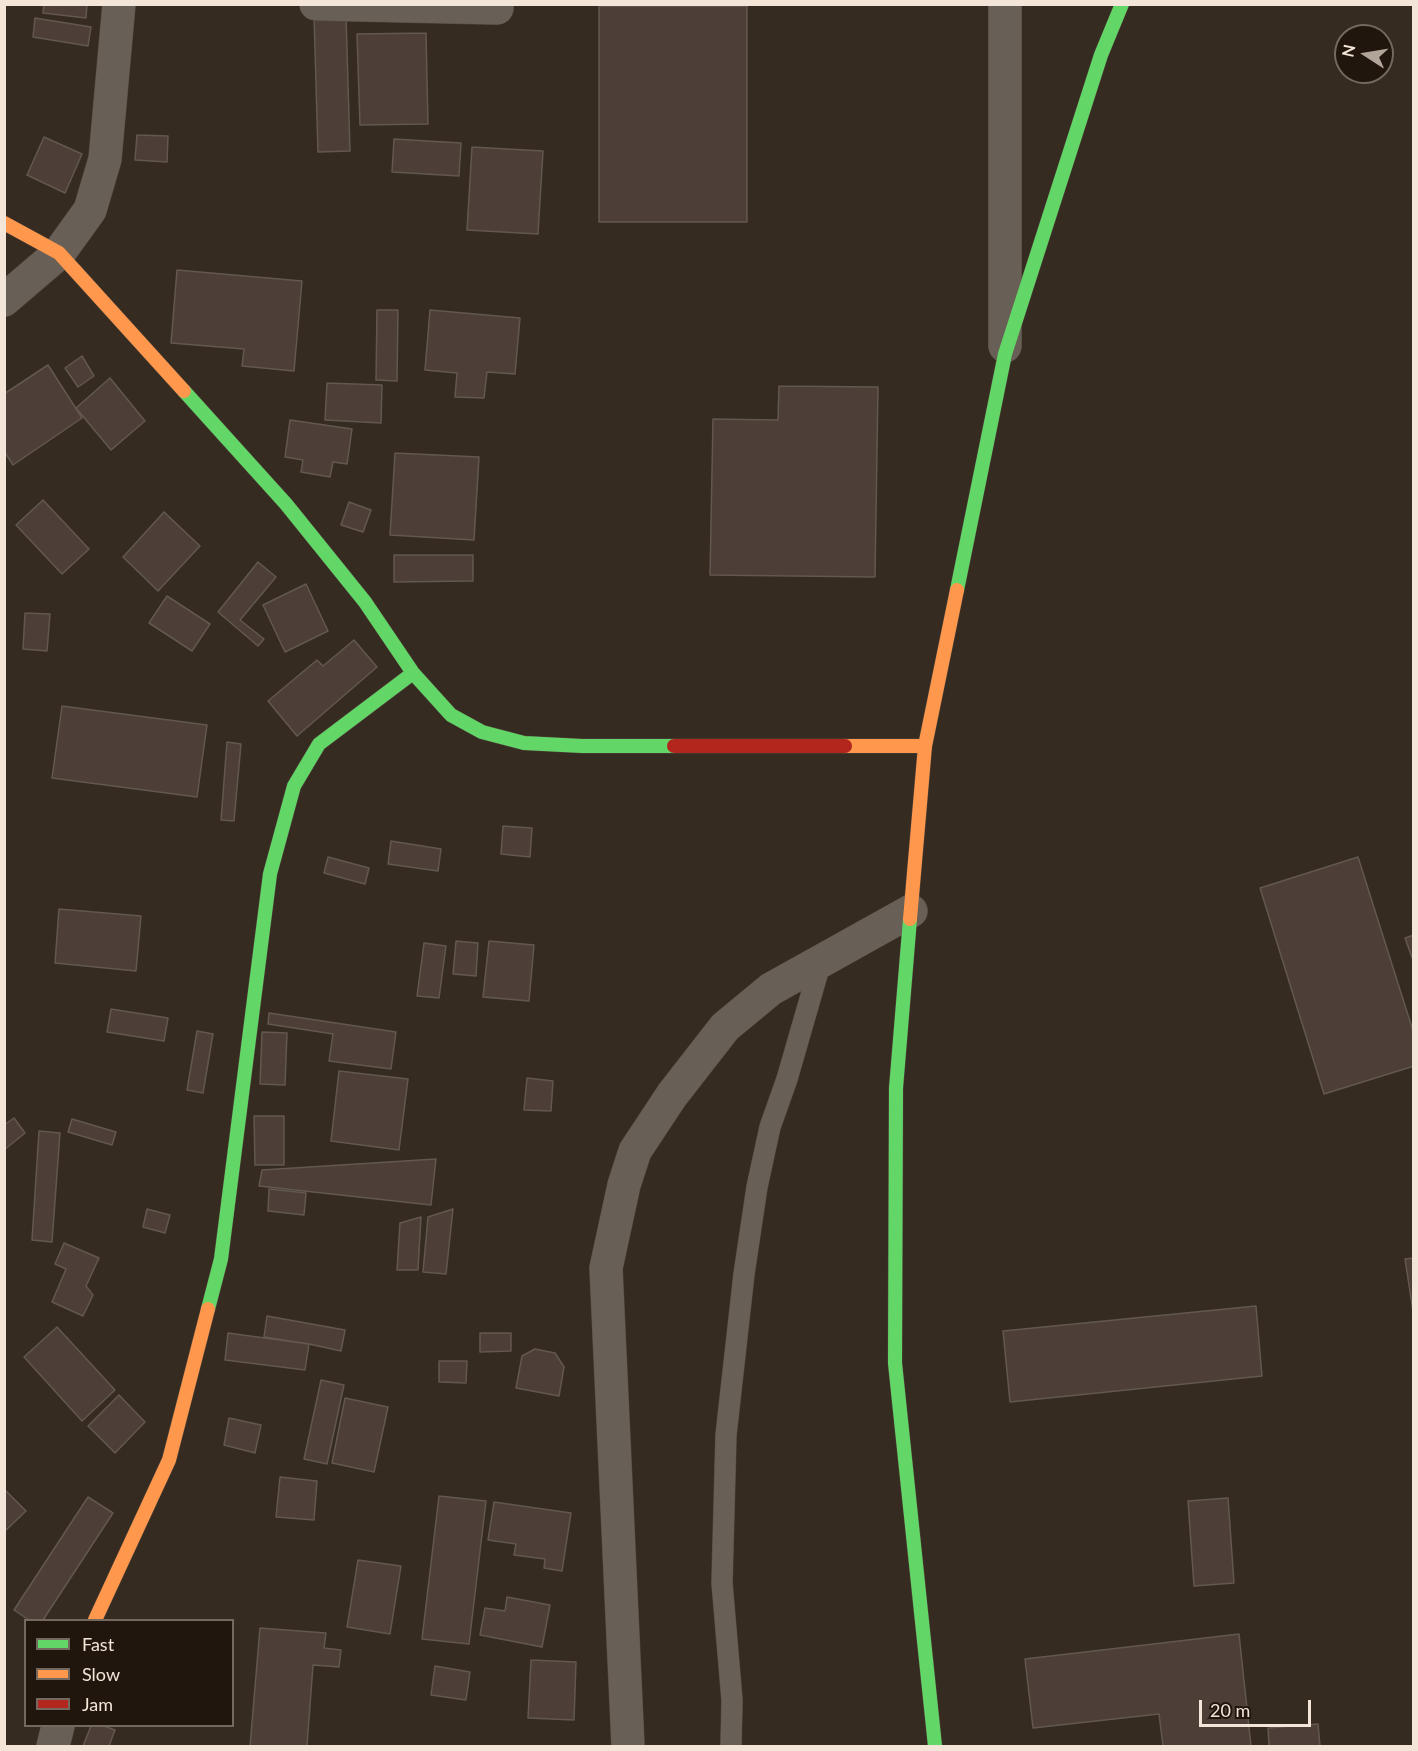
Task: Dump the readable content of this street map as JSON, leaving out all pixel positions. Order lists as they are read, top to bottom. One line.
{"legend":["Fast","Slow","Jam"],"scale_bar":"20 m","north":"left"}
